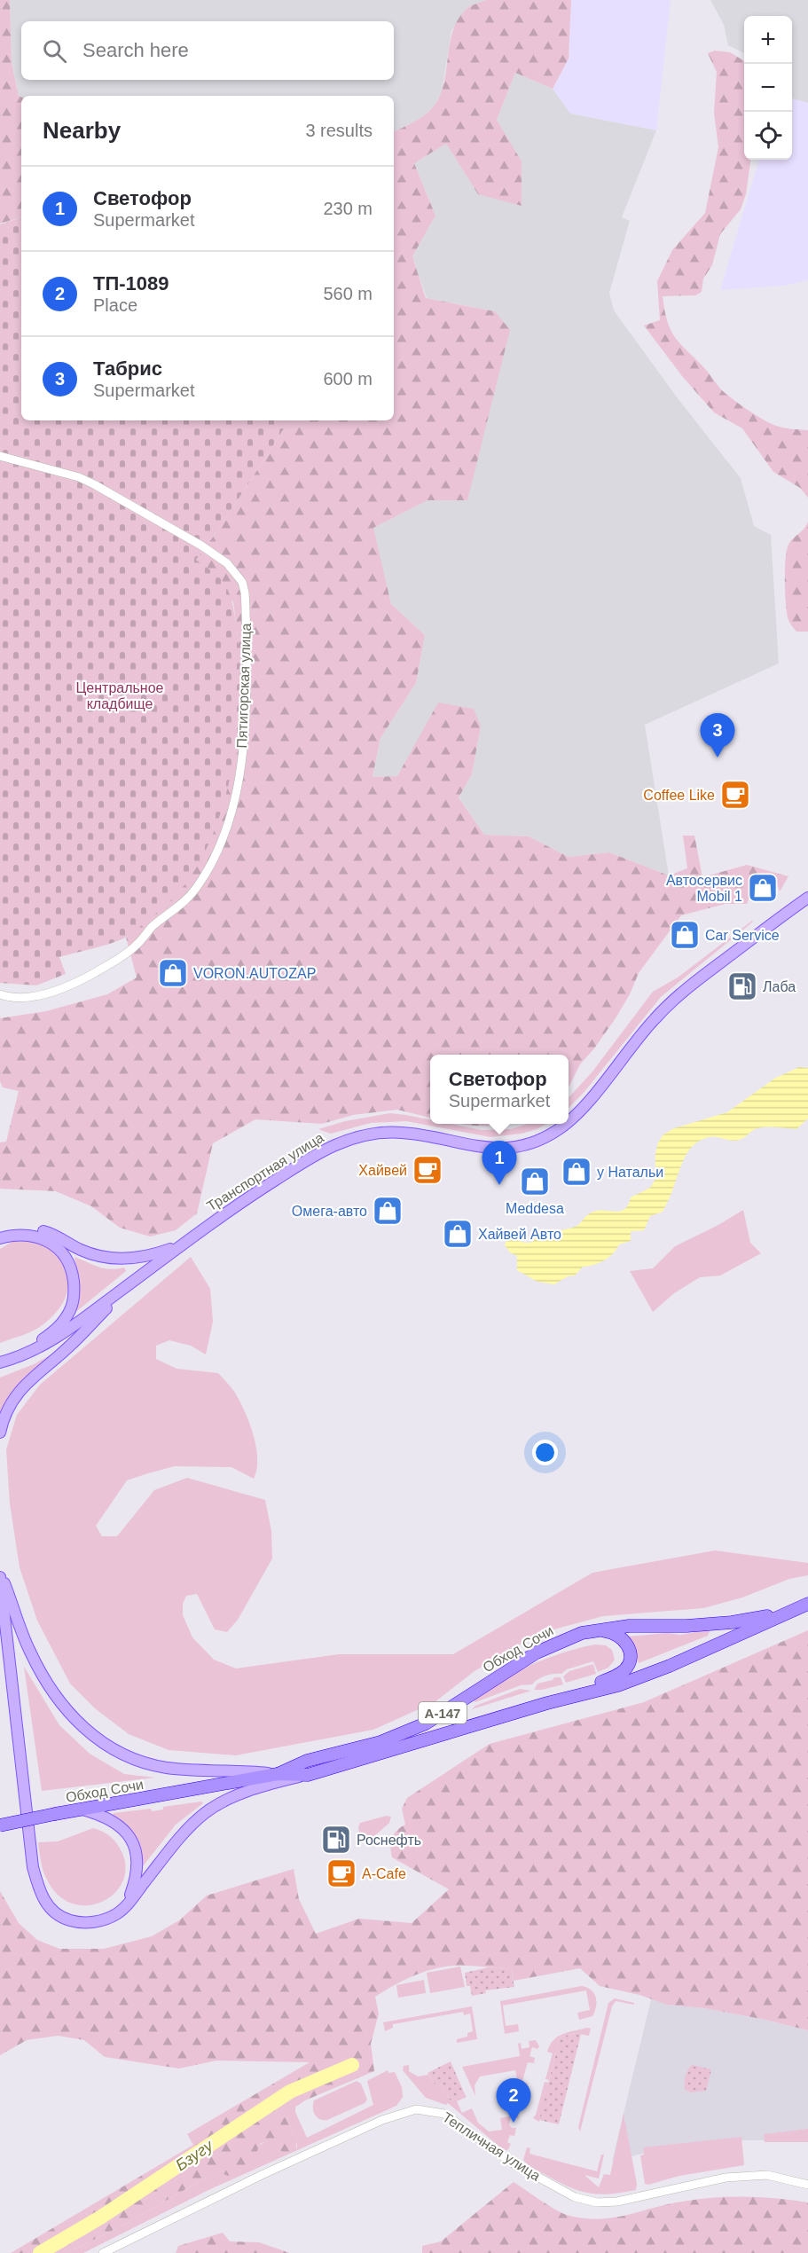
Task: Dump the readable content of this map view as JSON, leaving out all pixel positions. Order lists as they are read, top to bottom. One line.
{"streets":{"highway":["Обход Сочи","А-147"],"main road":["Транспортная улица"],"street":["Пятигорская улица","Тепличная улица"]},"crossings":[["Обход Сочи","А-147"]],"water":["Бзугу"],"parks":["Центральное кладбище"],"places":{"cafe":["Coffee Like","Хайвей","A-Cafe"],"shop":["Автосервис Mobil 1","Car Service","VORON.AUTOZAP","у Натальи","Meddesa","Омега-авто","Хайвей Авто"],"fuel station":["Лаба","Роснефть"]},"page":{"map_buttons":["+","−"],"search":"Search here","heading":["Nearby","3 results"],"list":[{"mark":"1","name":"Светофор","note":"Supermarket","value":"230 m"},{"mark":"2","name":"ТП-1089","note":"Place","value":"560 m"},{"mark":"3","name":"Табрис","note":"Supermarket","value":"600 m"}],"pins":["3","1","2"],"popup":["Светофор","Supermarket"]}}
